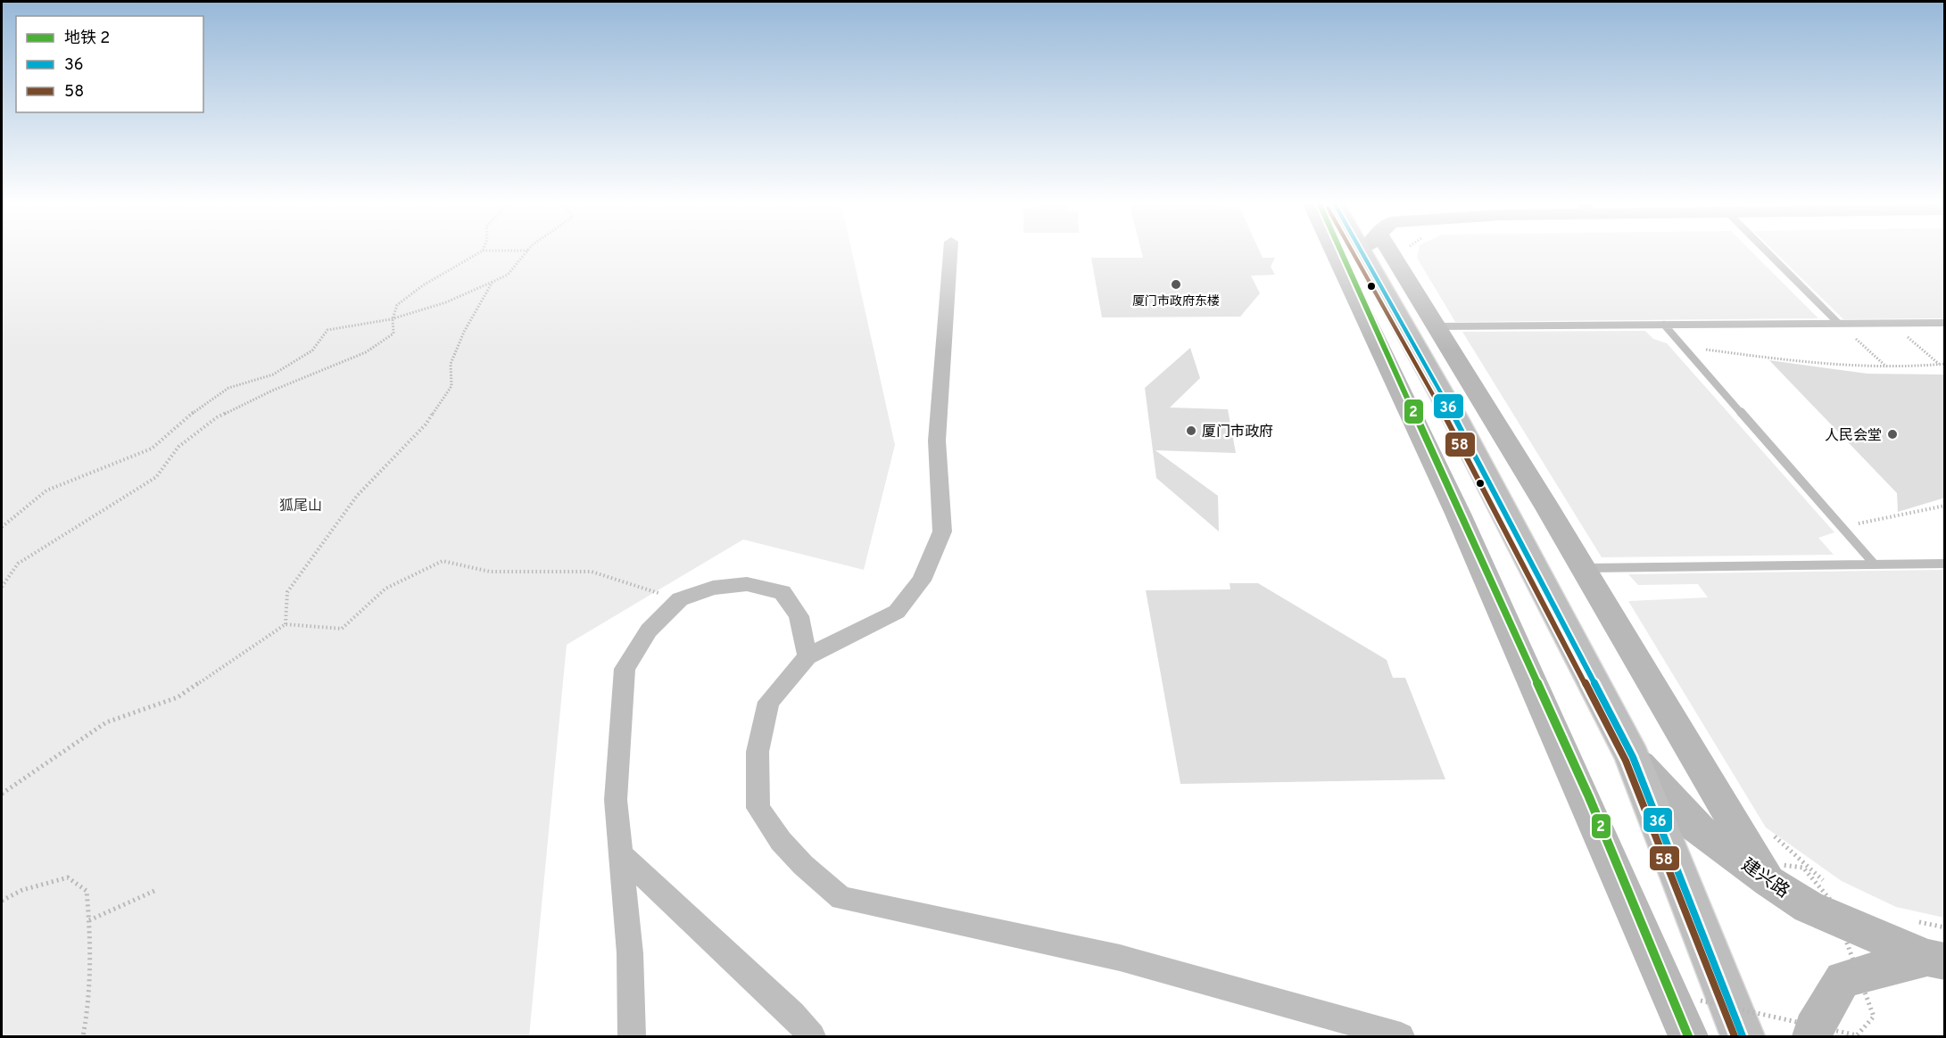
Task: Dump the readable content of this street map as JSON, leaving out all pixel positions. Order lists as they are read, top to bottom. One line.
{"streets":{"street":["建兴路"]},"parks":["狐尾山"],"places":["厦门市政府东楼","厦门市政府","人民会堂"],"lines":["metro line 2","transit line 36","transit line 58"],"legend":["地铁 2","36","58"]}
